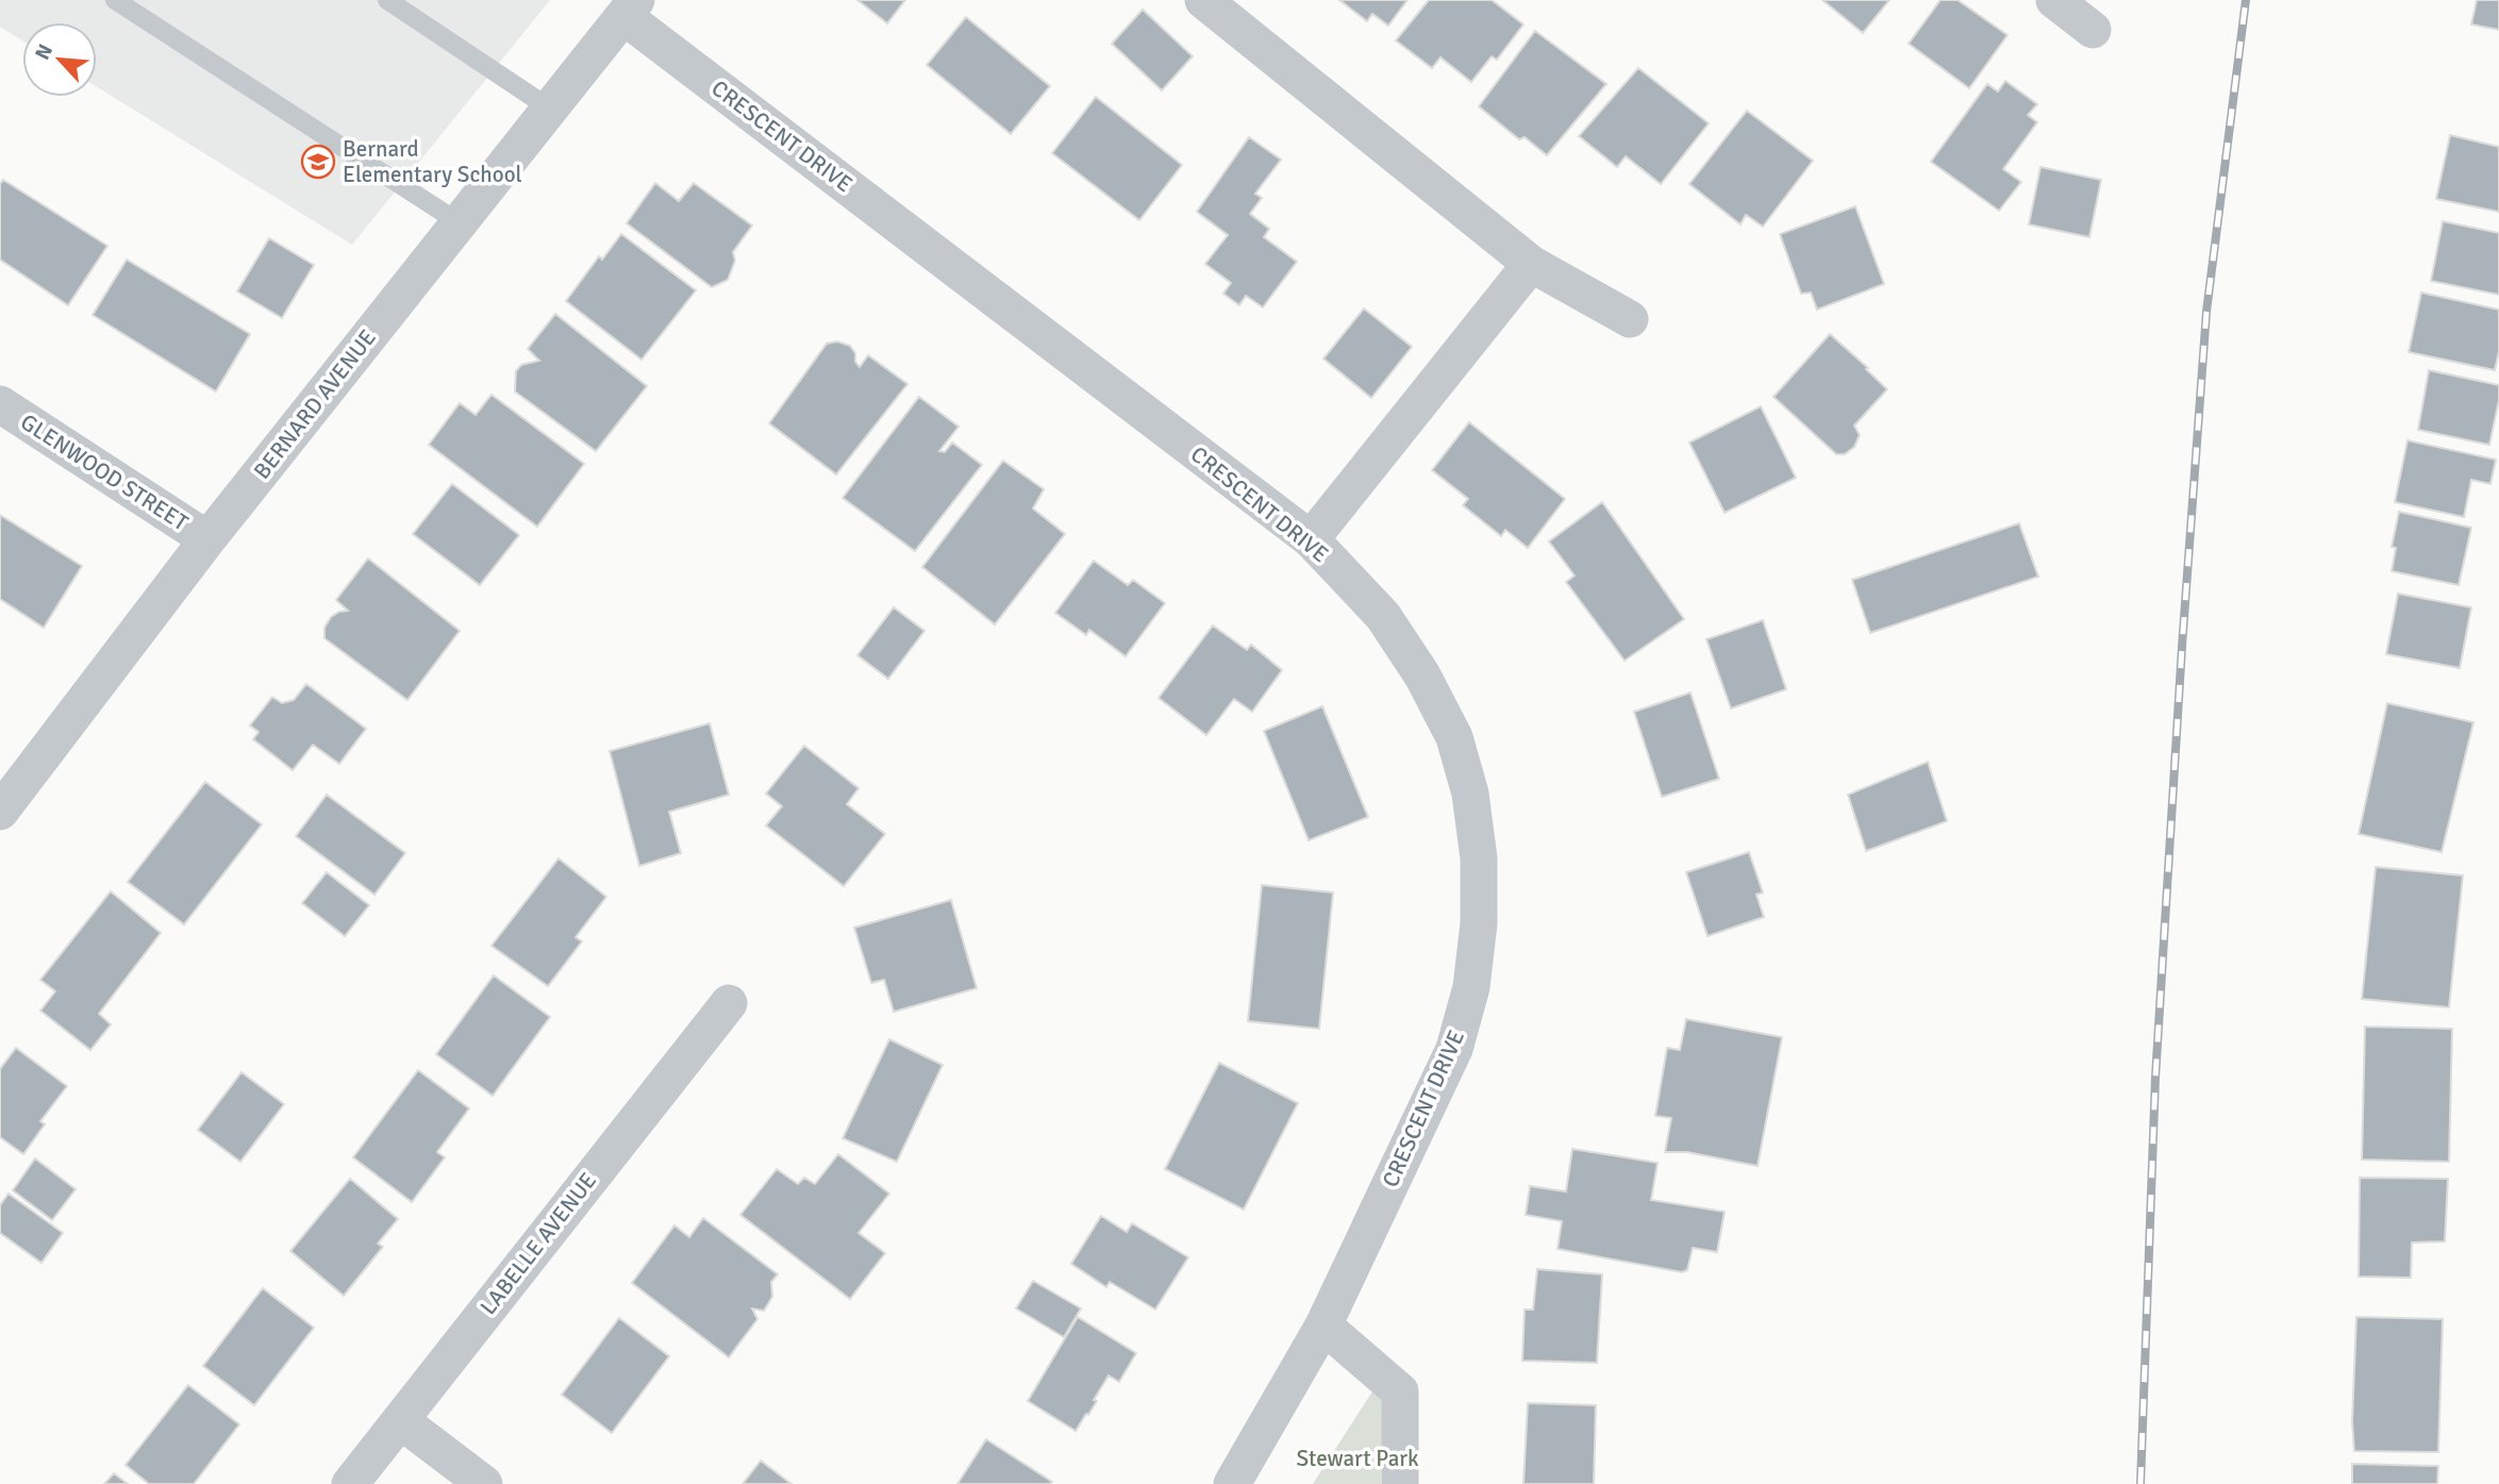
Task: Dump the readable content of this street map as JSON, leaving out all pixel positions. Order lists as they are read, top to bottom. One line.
{"streets":{"street":["CRESCENT DRIVE","BERNARD AVENUE","GLENWOOD STREET","LABELLE AVENUE"]},"crossings":[["CRESCENT DRIVE","BERNARD AVENUE"],["BERNARD AVENUE","GLENWOOD STREET"]],"parks":["Stewart Park"],"places":{"school or university":["Bernard Elementary School"]},"north":"top left"}
